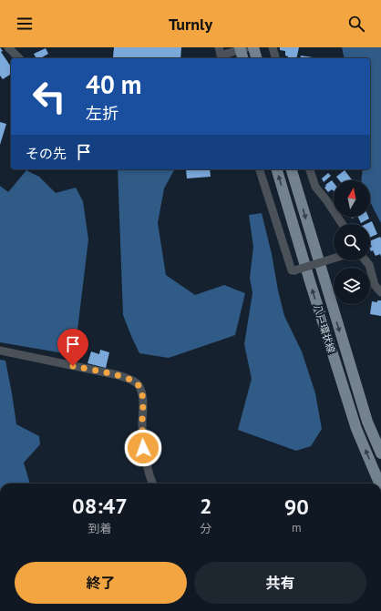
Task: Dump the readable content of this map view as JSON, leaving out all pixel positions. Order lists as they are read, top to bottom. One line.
{"streets":{"main road":["八戸環状線"]},"north":"top","page":{"header":"Turnly","turn":["40 m","左折"],"then":"その先","eta":["08:47","到着","2","分","90","m"],"buttons":["終了","共有"]}}
